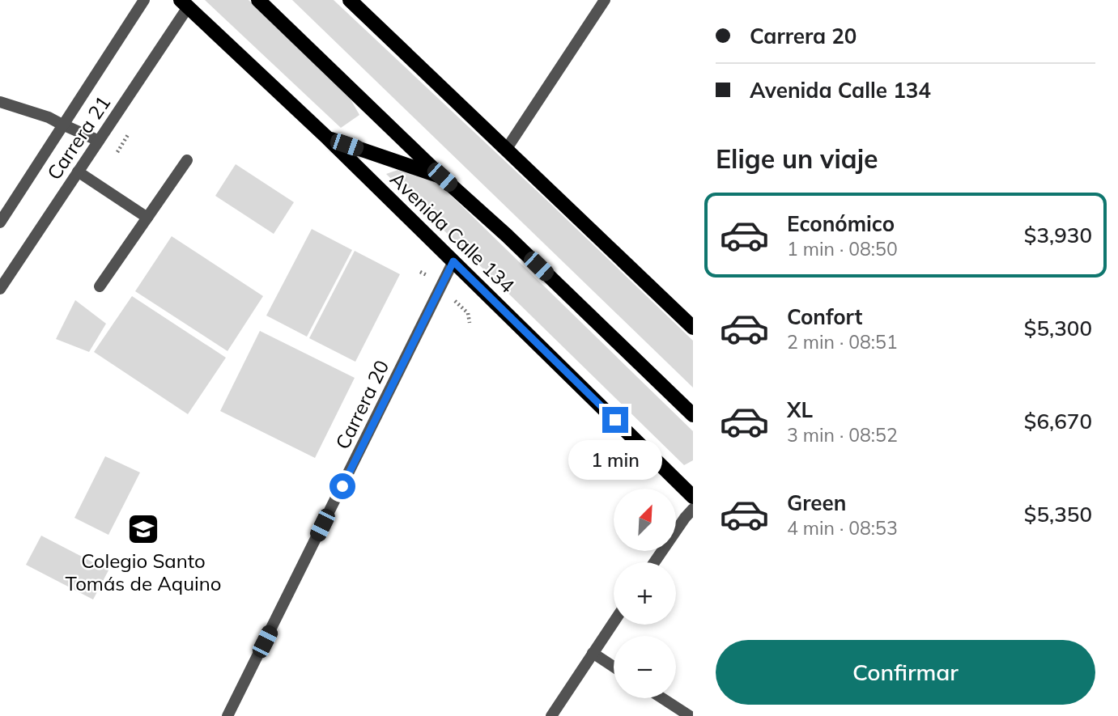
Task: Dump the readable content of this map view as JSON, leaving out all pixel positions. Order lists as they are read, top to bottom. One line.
{"streets":{"main road":["Avenida Calle 134"],"street":["Carrera 21","Carrera 20"]},"crossings":[["Carrera 21","Avenida Calle 134"],["Avenida Calle 134","Carrera 20"]],"places":{"school or university":["Colegio Santo Tomás de Aquino"]},"north":"top right","page":{"banner":["Carrera 20","Avenida Calle 134"],"heading":"Elige un viaje","list":[{"name":"Económico","note":"1 min · 08:50","value":"$3,930"},{"name":"Confort","note":"2 min · 08:51","value":"$5,300"},{"name":"XL","note":"3 min · 08:52","value":"$6,670"},{"name":"Green","note":"4 min · 08:53","value":"$5,350"}],"bubble":"1 min","map_buttons":["+","−"],"buttons":"Confirmar"}}
